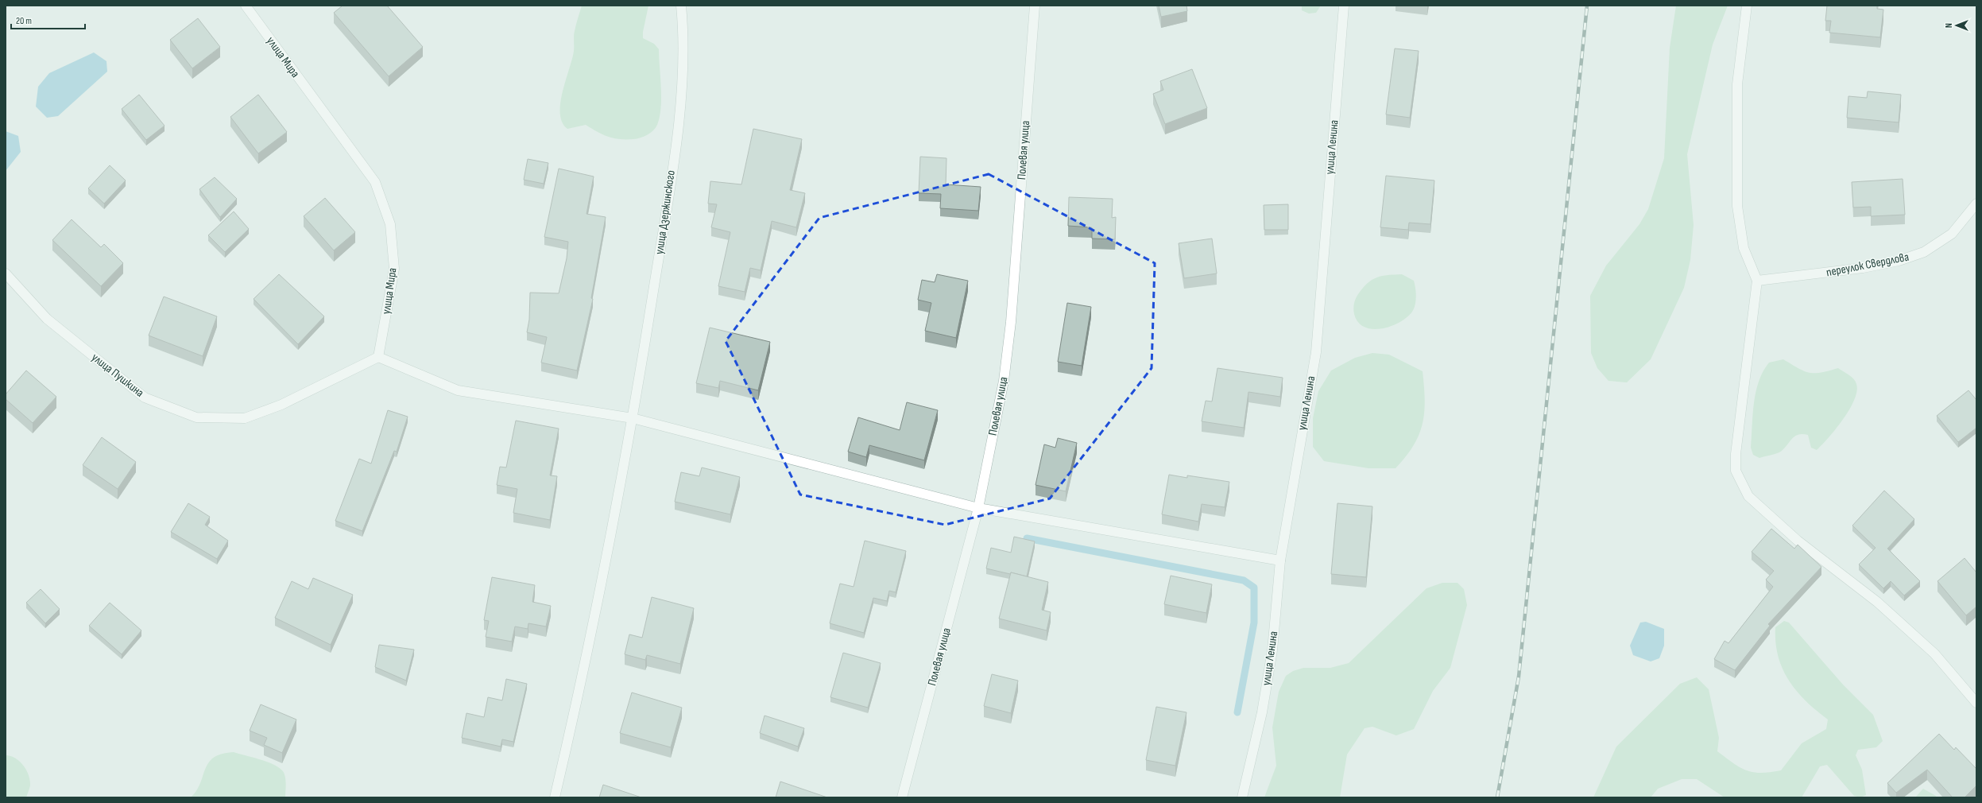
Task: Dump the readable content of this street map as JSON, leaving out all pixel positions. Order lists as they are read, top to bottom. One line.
{"streets":{"street":["улица Мира","улица Ленина","Полевая улица","улица Дзержинского","переулок Свердлова","улица Пушкина"]},"crossings":[["улица Мира","улица Пушкина"]],"scale_bar":"20 m","north":"left"}
